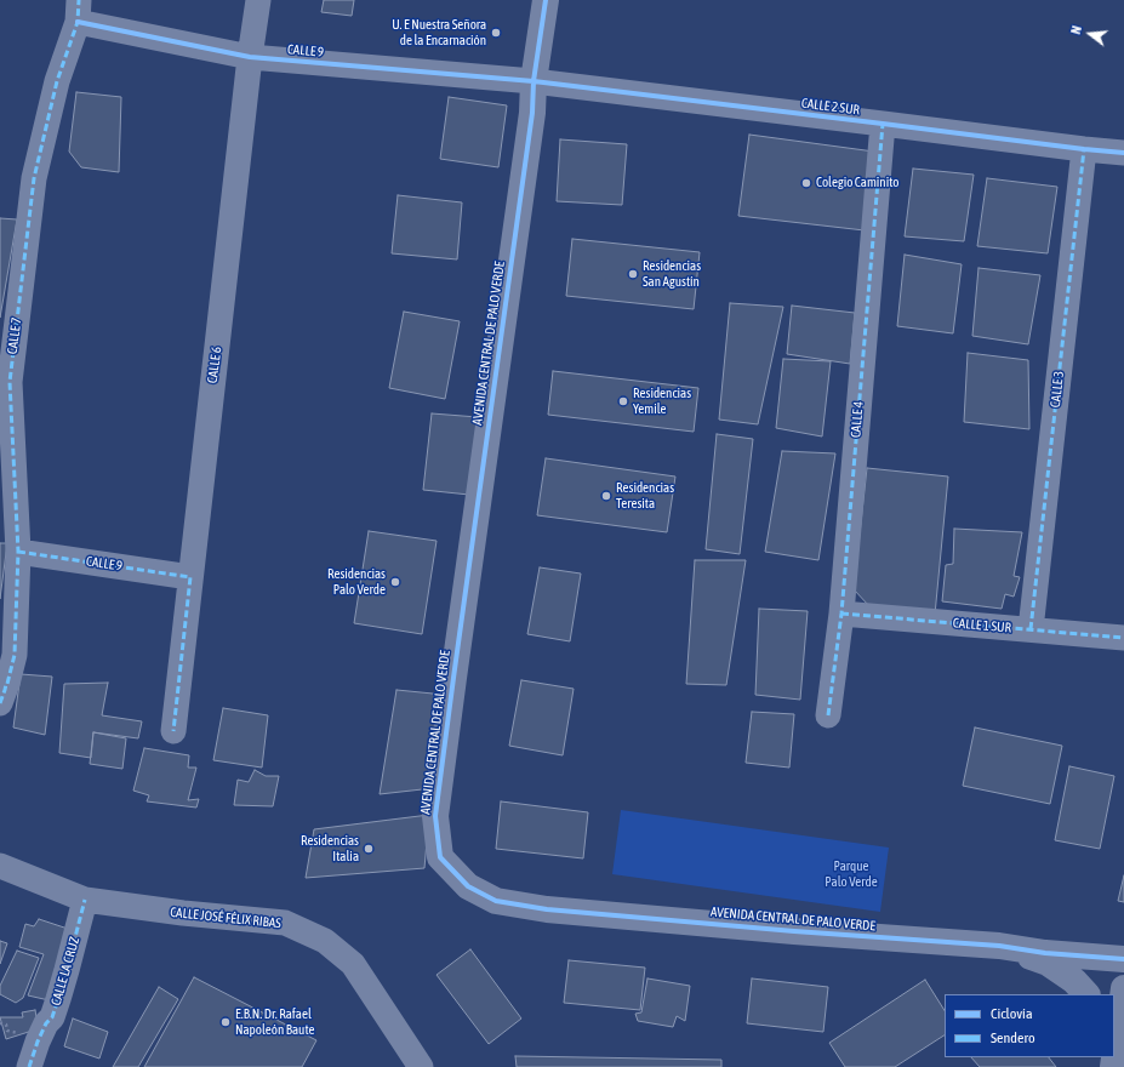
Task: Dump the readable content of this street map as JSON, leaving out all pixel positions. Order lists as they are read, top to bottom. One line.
{"streets":{"street":["CALLE 9","CALLE 2 SUR","CALLE 7","AVENIDA CENTRAL DE PALO VERDE","CALLE 6","CALLE 3","CALLE 4","CALLE 1 SUR","CALLE JOSÉ FÉLIX RIBAS","CALLE LA CRUZ"]},"crossings":[["CALLE 9","CALLE 2 SUR"],["CALLE 9","CALLE 7"],["CALLE 9","AVENIDA CENTRAL DE PALO VERDE"],["CALLE 9","CALLE 6"],["CALLE 2 SUR","AVENIDA CENTRAL DE PALO VERDE"],["CALLE 2 SUR","CALLE 3"],["CALLE 2 SUR","CALLE 4"],["CALLE 3","CALLE 1 SUR"],["CALLE 4","CALLE 1 SUR"],["CALLE JOSÉ FÉLIX RIBAS","CALLE LA CRUZ"]],"parks":["Parque Palo Verde"],"places":["U. E Nuestra Señora de la Encarnación","Colegio Caminito","Residencias San Agustín","Residencias Yemile","Residencias Teresita","Residencias Palo Verde","Residencias Italia","E.B.N. Dr. Rafael Napoleón Baute"],"legend":["Ciclovía","Sendero"],"north":"left"}
